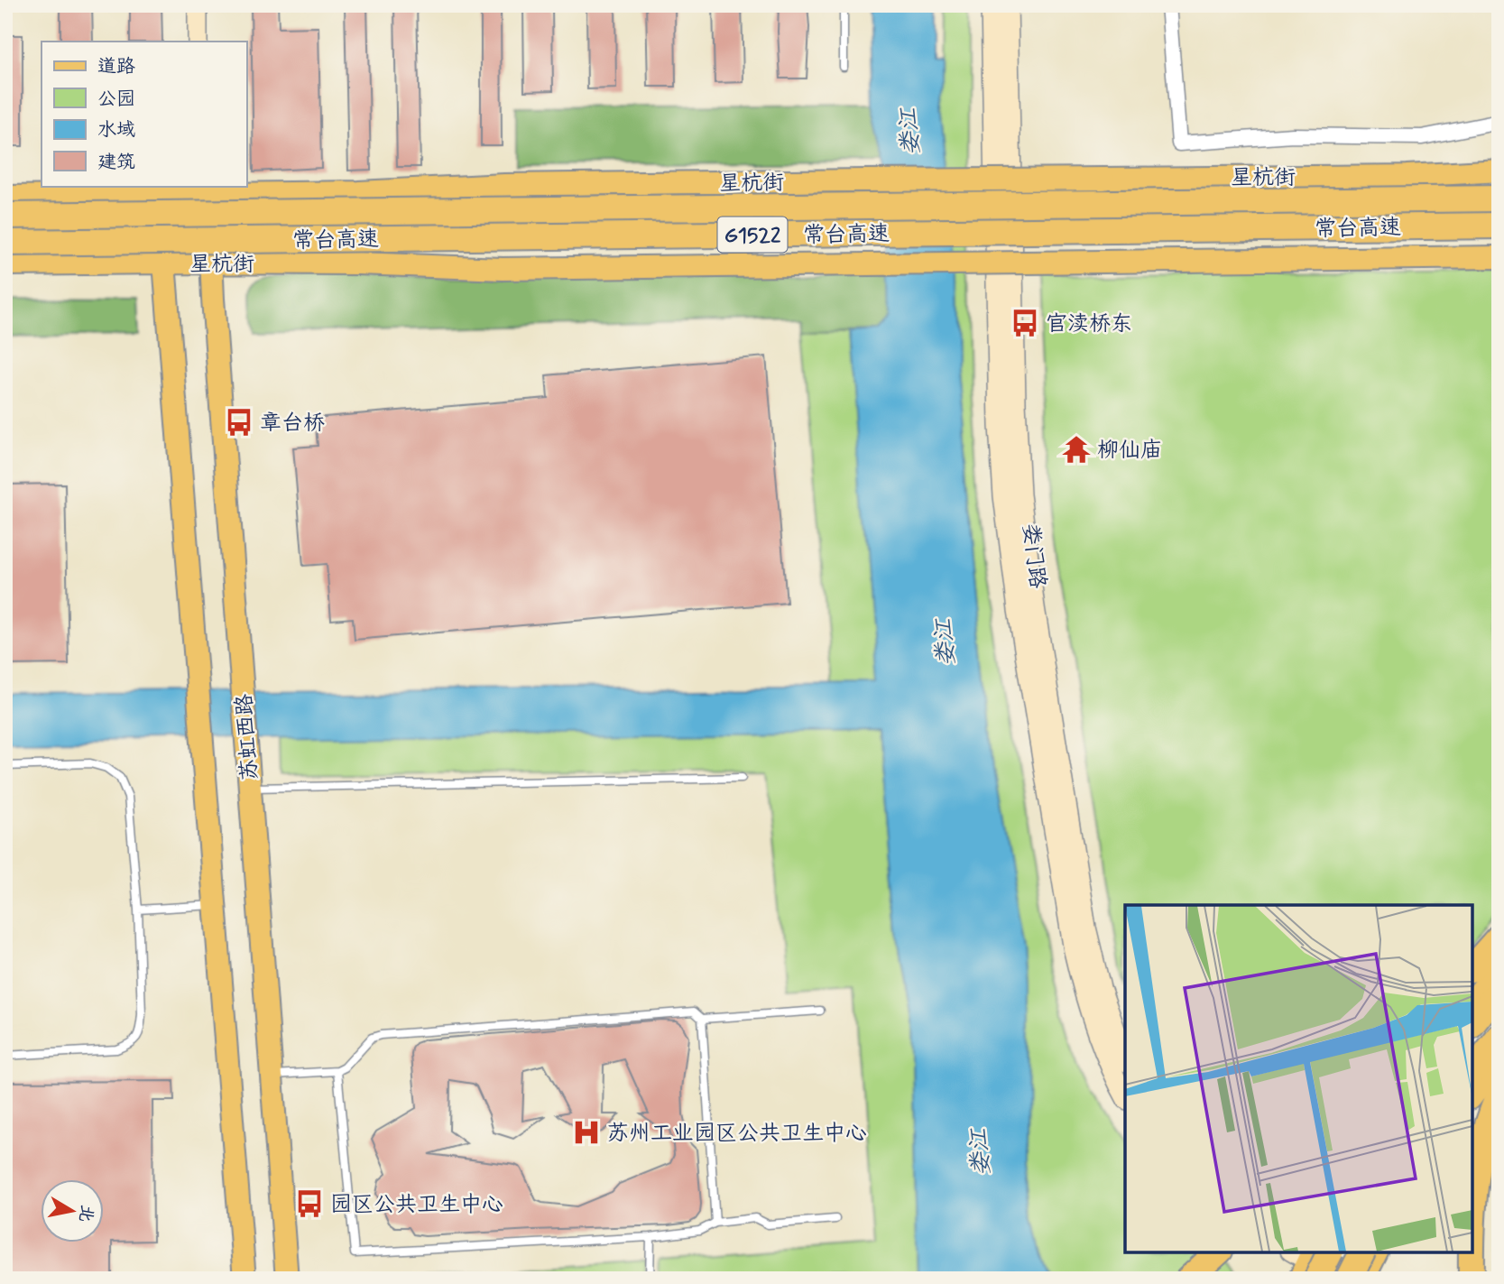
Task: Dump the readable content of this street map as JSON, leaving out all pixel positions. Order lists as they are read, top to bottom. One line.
{"streets":{"highway":["常台高速","G1522"],"main road":["星杭街","娄门路","苏虹西路"]},"crossings":[["星杭街","苏虹西路"]],"water":["娄江"],"places":{"bus stop":["官渎桥东","章台桥","园区公共卫生中心"],"temple":["柳仙庙"],"hospital":["苏州工业园区公共卫生中心"]},"legend":["道路","公园","水域","建筑"],"north":"right"}
